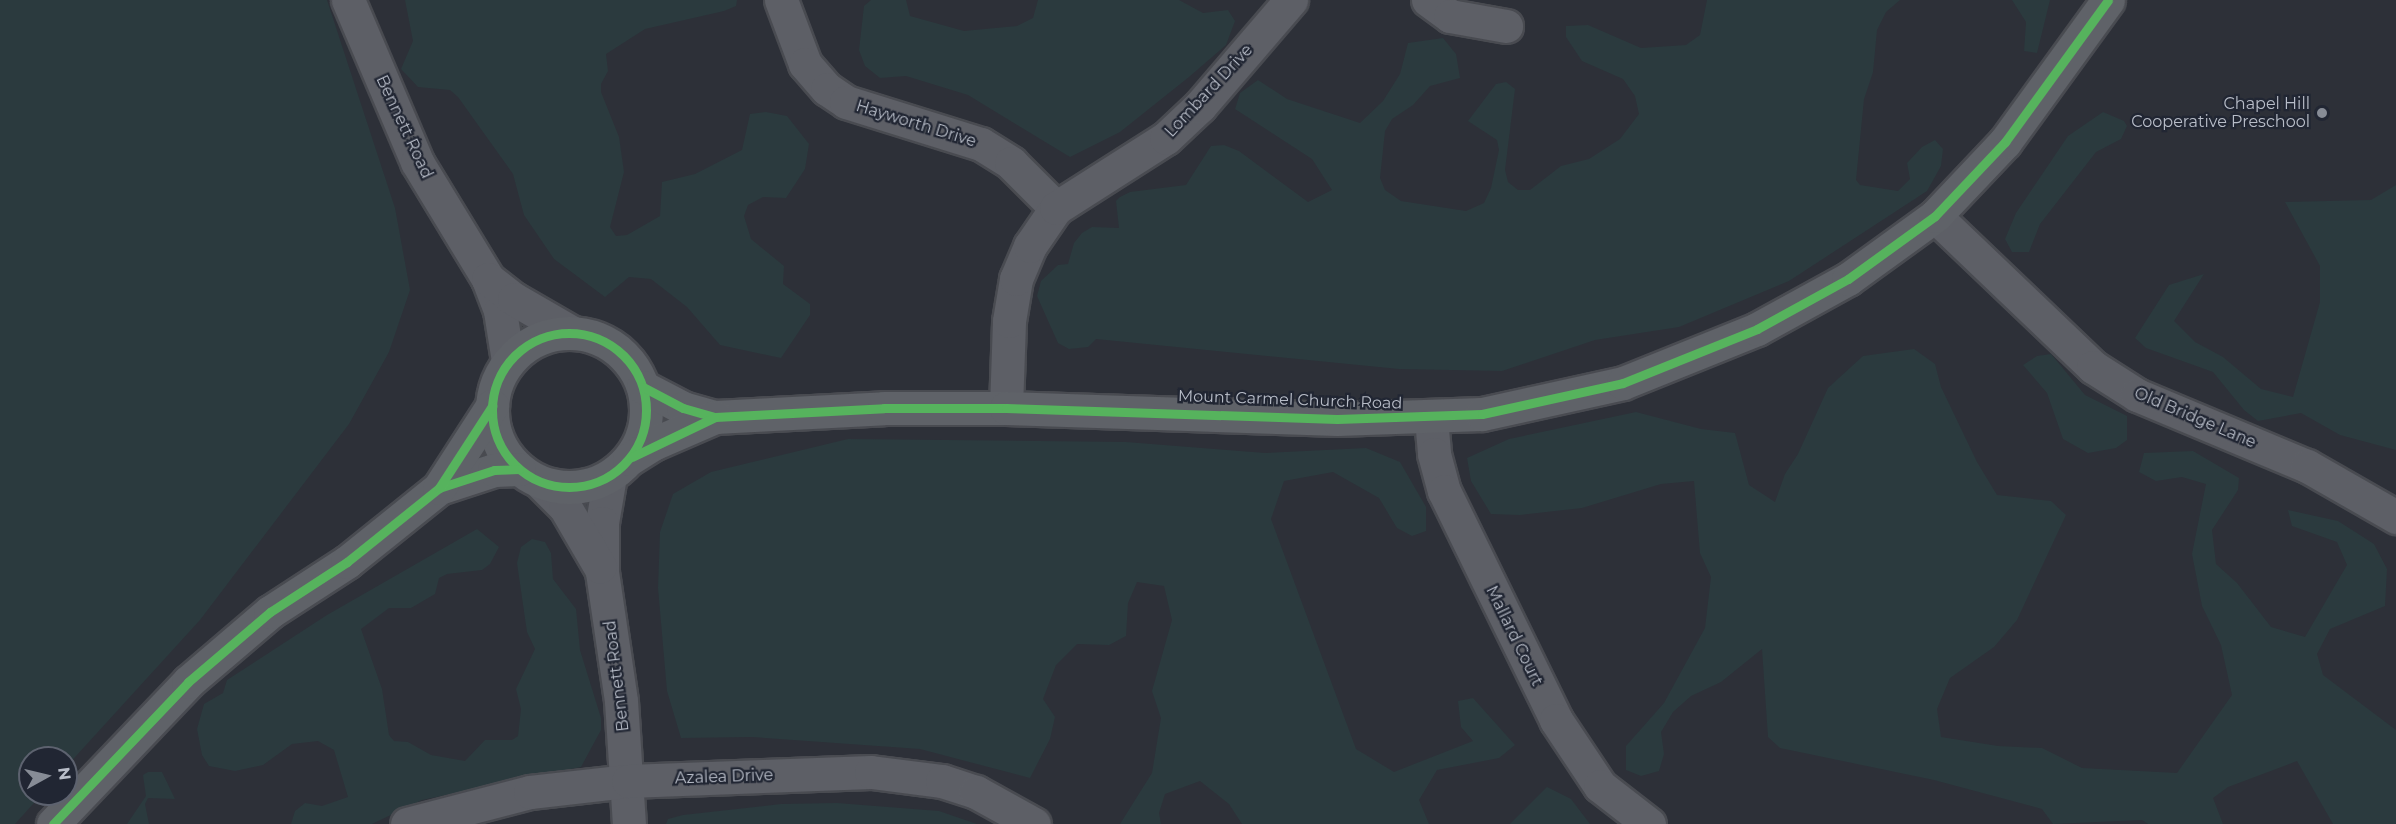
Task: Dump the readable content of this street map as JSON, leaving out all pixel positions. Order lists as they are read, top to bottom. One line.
{"streets":{"main road":["Mount Carmel Church Road"],"street":["Lombard Drive","Hayworth Drive","Bennett Road","Old Bridge Lane","Mallard Court","Azalea Drive"]},"crossings":[["Lombard Drive","Hayworth Drive"],["Bennett Road","Mount Carmel Church Road"],["Bennett Road","Azalea Drive"],["Mount Carmel Church Road","Old Bridge Lane"],["Mount Carmel Church Road","Mallard Court"]],"places":["Chapel Hill Cooperative Preschool"],"north":"right"}
